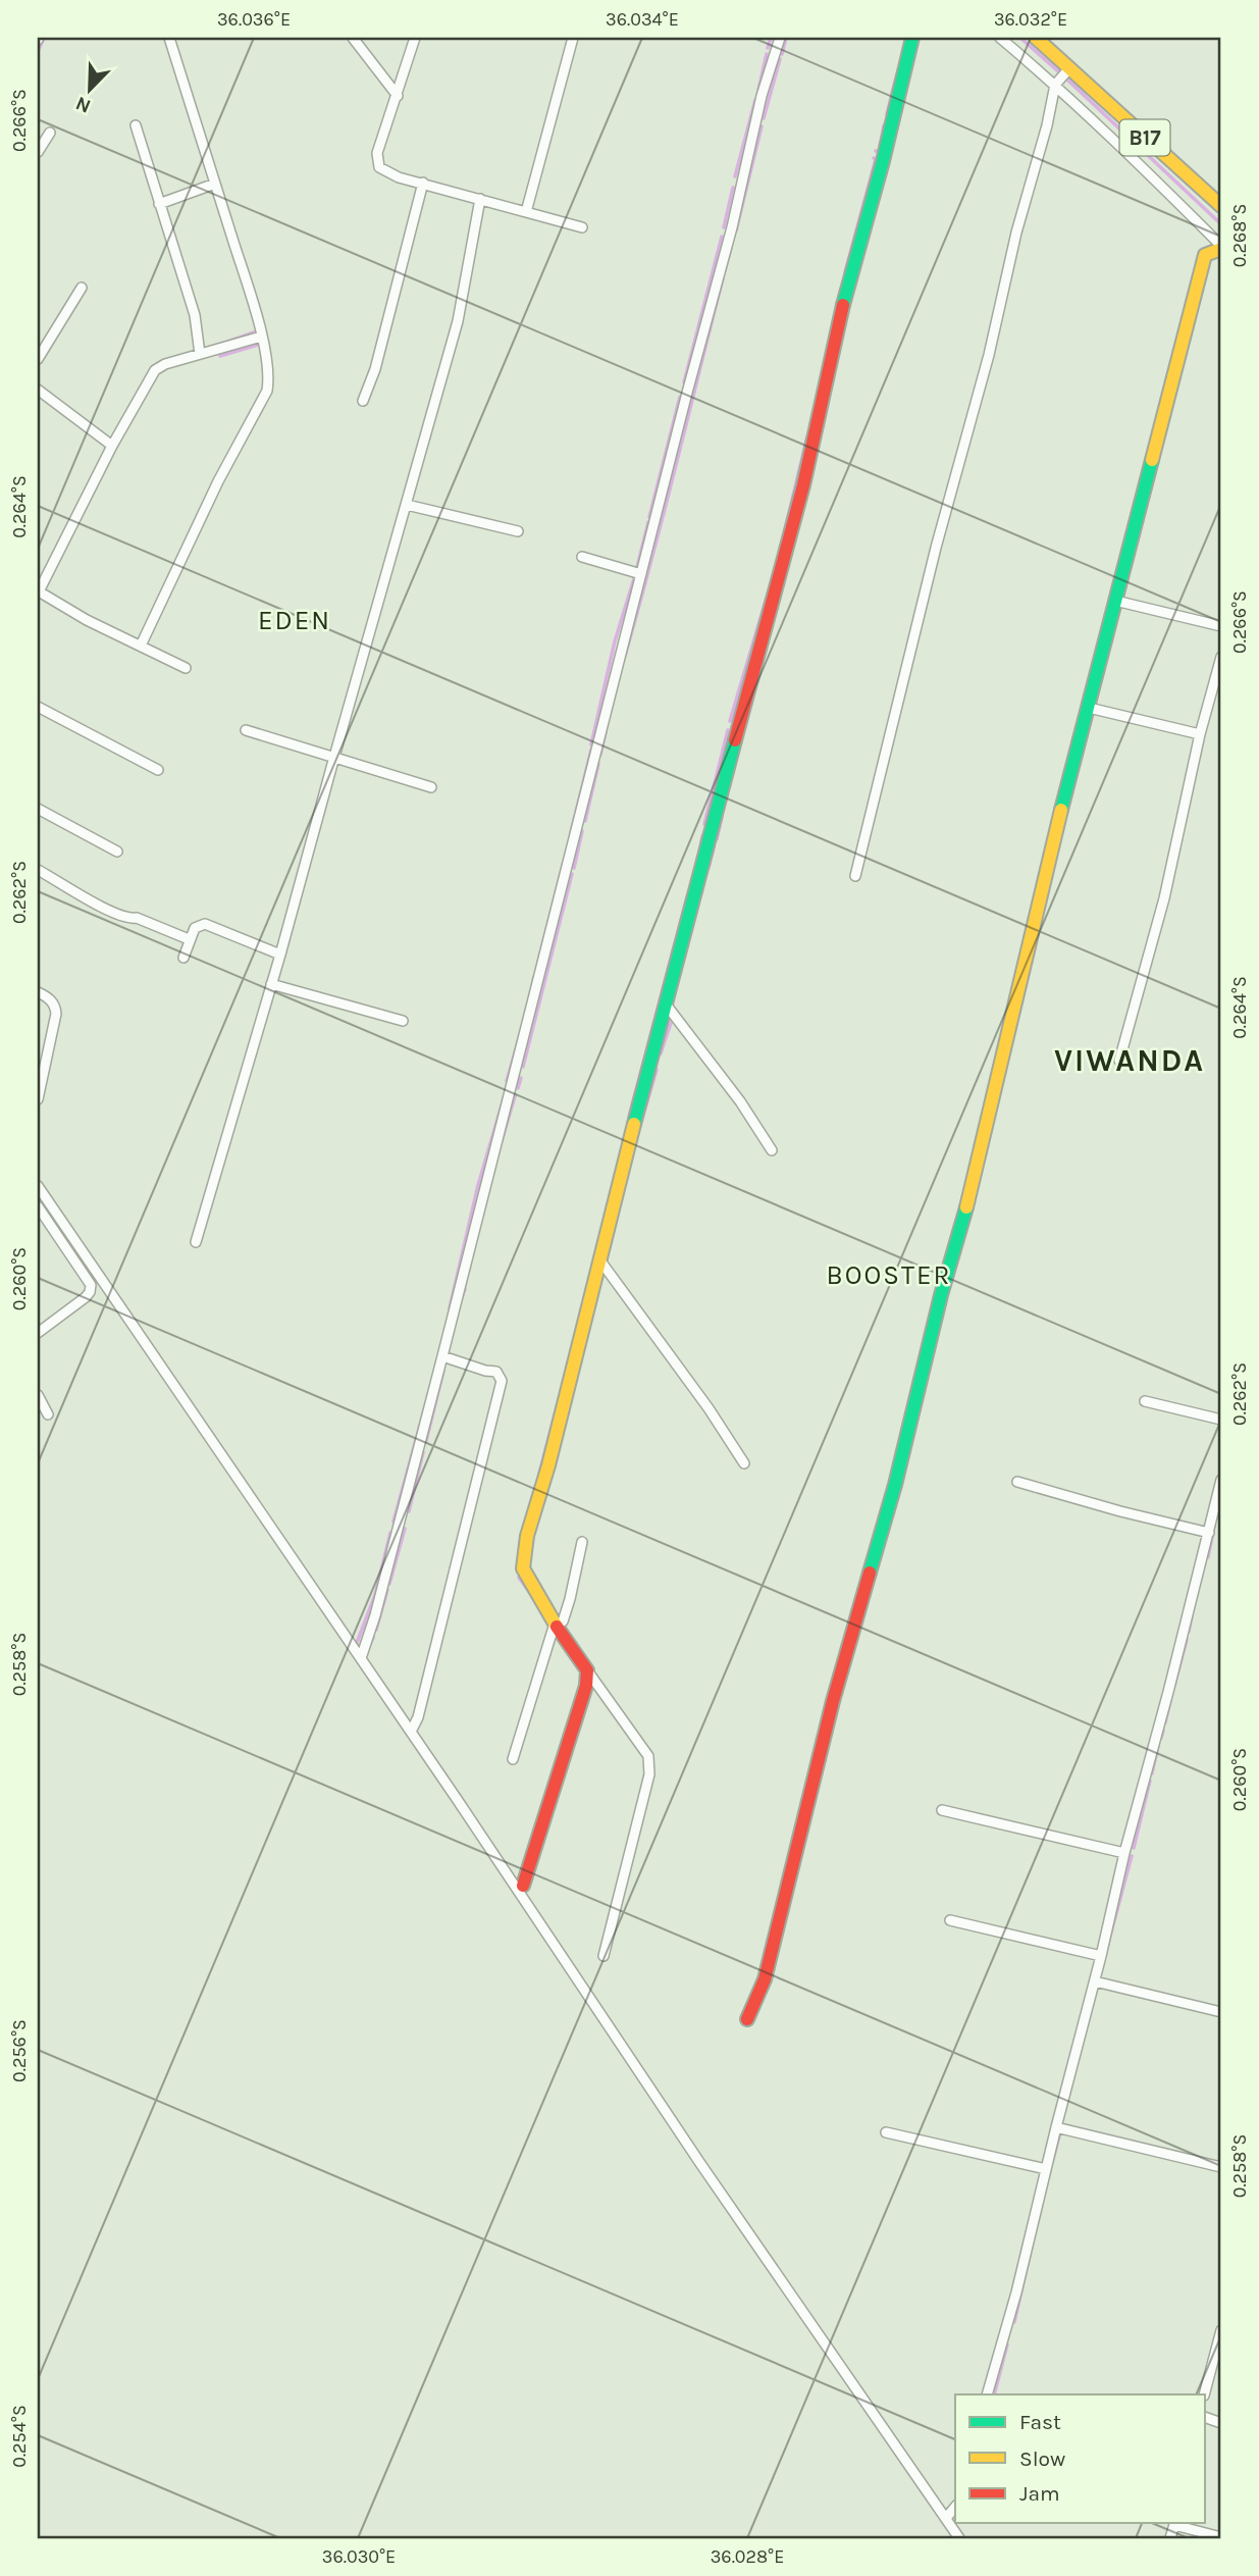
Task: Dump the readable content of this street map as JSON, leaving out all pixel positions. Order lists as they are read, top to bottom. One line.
{"streets":{"street":["B17"]},"districts":["EDEN","VIWANDA","BOOSTER"],"legend":["Fast","Slow","Jam"],"north":"bottom left","coordinates":["36.036°E","36.034°E","36.032°E","0.266°S","0.268°S","0.264°S","0.262°S","0.260°S","0.258°S","0.256°S","0.254°S","36.030°E","36.028°E"]}
